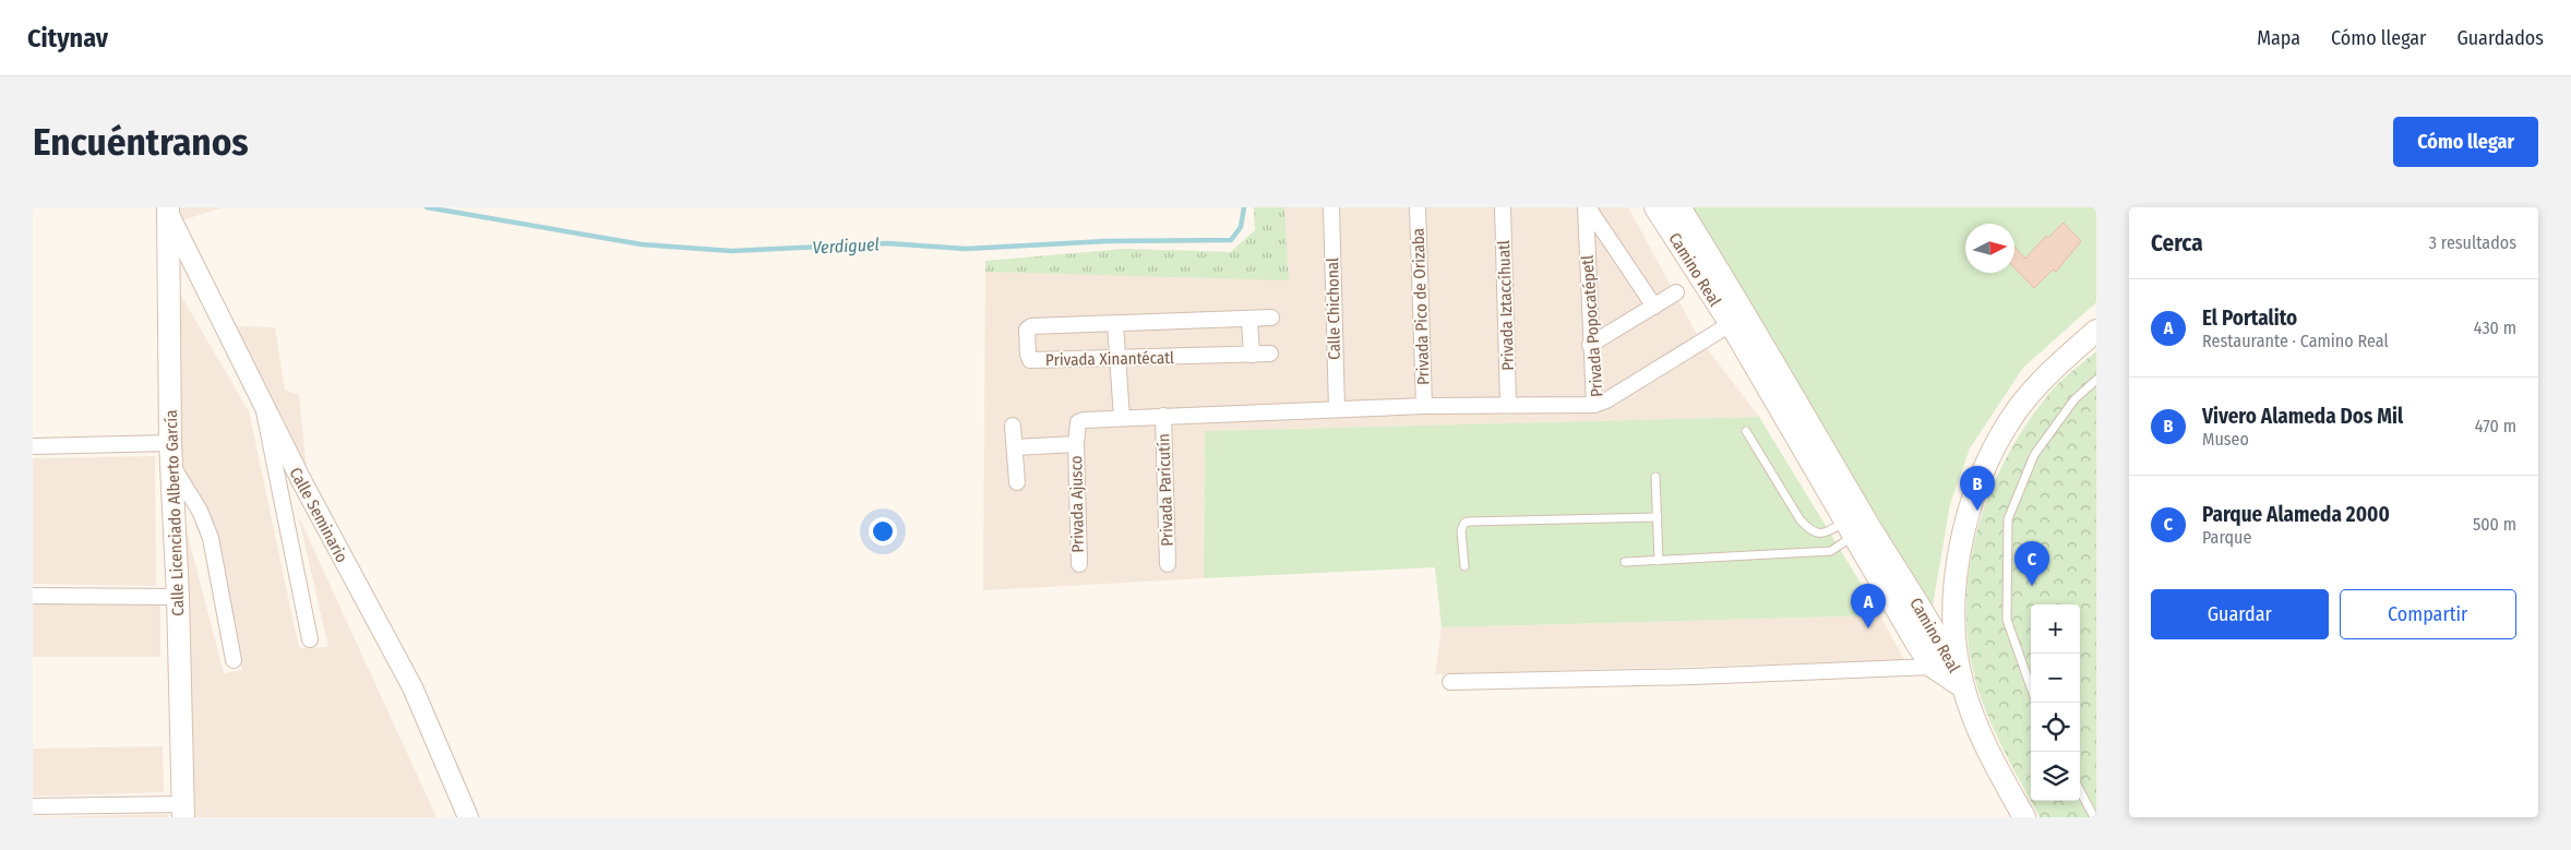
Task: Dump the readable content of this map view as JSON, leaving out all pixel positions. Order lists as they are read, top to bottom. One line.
{"streets":{"main road":["Camino Real","Calle Licenciado Alberto García"],"street":["Privada Iztaccíhuatl","Privada Pico de Orizaba","Calle Chichonal","Privada Popocatépetl","Privada Xinantécatl","Privada Paricutín","Privada Ajusco","Calle Seminario"]},"crossings":[["Camino Real","Privada Popocatépetl"],["Privada Iztaccíhuatl","Privada Ajusco"],["Privada Pico de Orizaba","Privada Ajusco"],["Calle Chichonal","Privada Ajusco"],["Privada Popocatépetl","Privada Ajusco"],["Privada Paricutín","Privada Ajusco"],["Calle Licenciado Alberto García","Calle Seminario"]],"water":["Verdiguel"],"north":"right","page":{"header":"Citynav","nav":["Mapa","Cómo llegar","Guardados"],"buttons":["Cómo llegar",["Guardar","Compartir"]],"title":"Encuéntranos","heading":["Cerca","3 resultados"],"list":[{"mark":"A","name":"El Portalito","note":"Restaurante · Camino Real","value":"430 m"},{"mark":"B","name":"Vivero Alameda Dos Mil","note":"Museo","value":"470 m"},{"mark":"C","name":"Parque Alameda 2000","note":"Parque","value":"500 m"}],"pins":["B","C","A"],"map_buttons":["+","−"]}}
